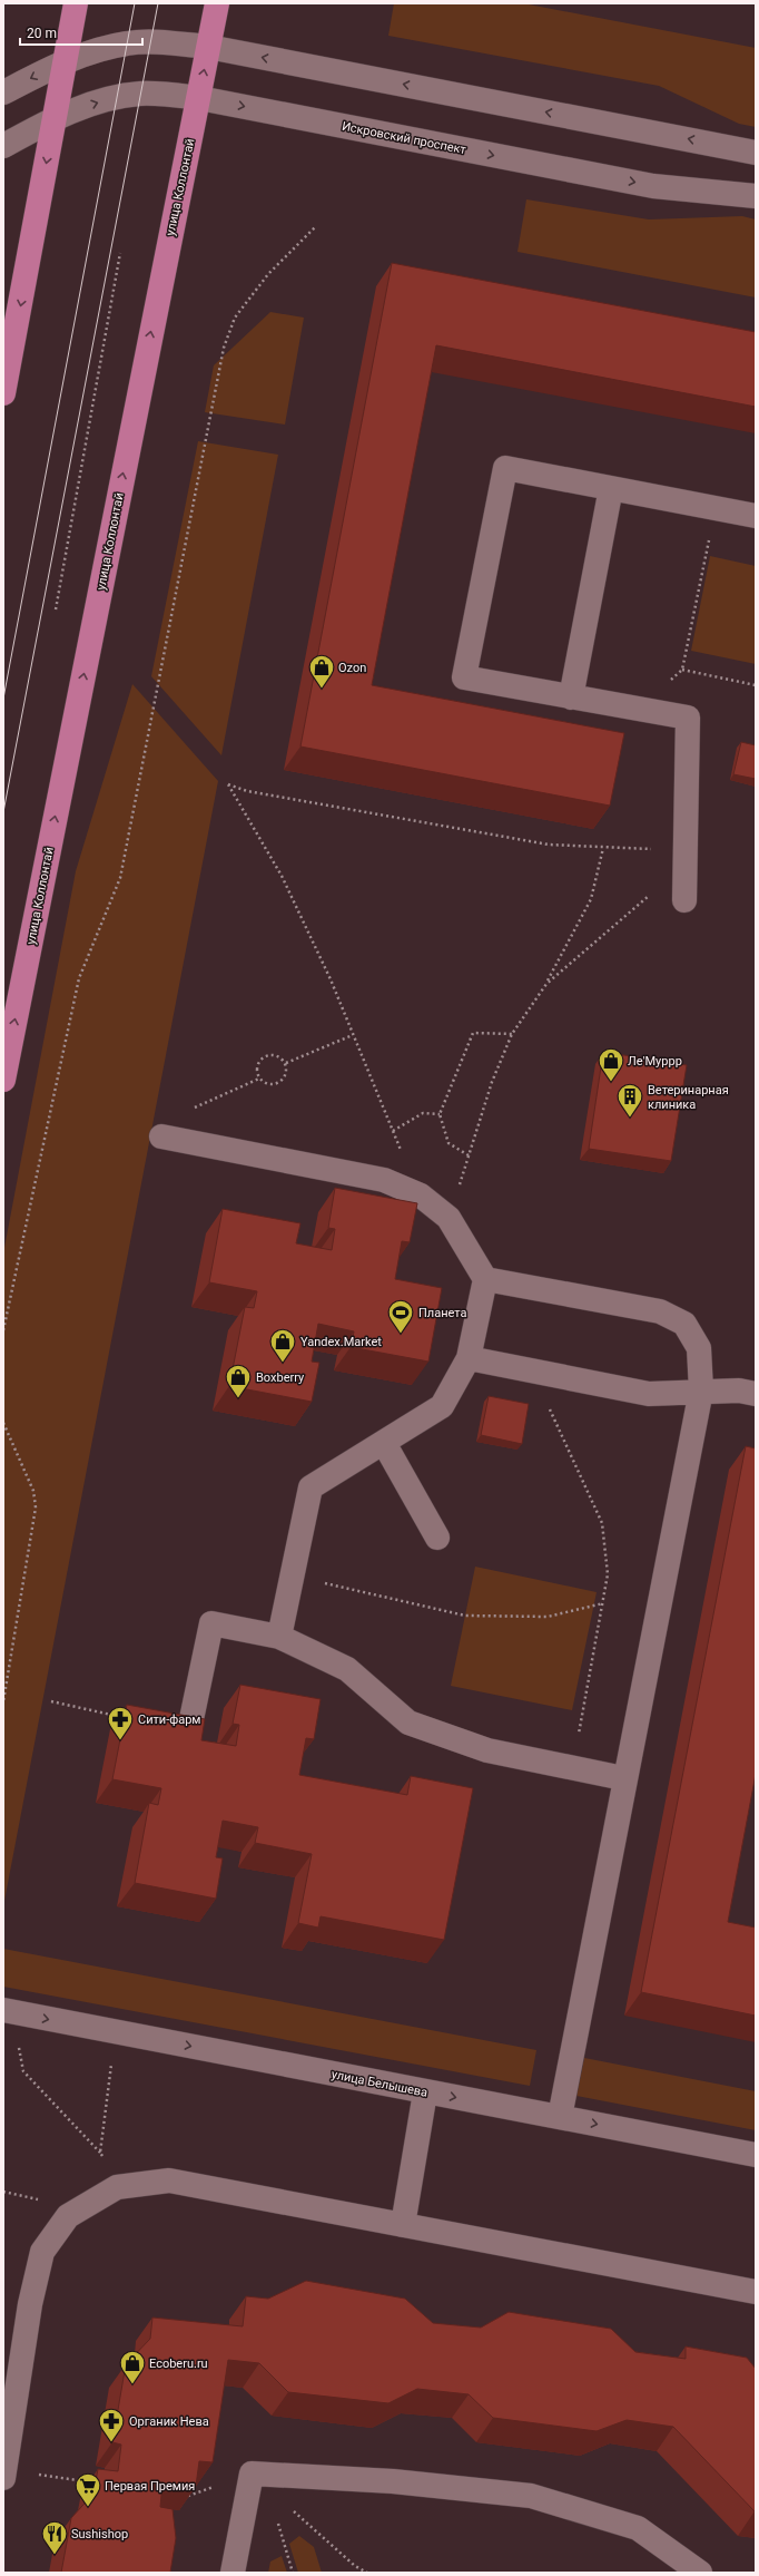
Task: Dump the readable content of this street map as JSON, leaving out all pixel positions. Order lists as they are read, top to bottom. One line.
{"streets":{"main road":["улица Коллонтай"],"street":["Искровский проспект","улица Белышева"]},"crossings":[["Искровский проспект","улица Коллонтай"]],"places":{"shop":["Ozon","Ле'Муррр","Yandex.Market","Boxberry","Ecoberu.ru"],"building":["Ветеринарная клиника"],"sports":["Планета"],"pharmacy":["Сити-фарм","Органик Нева"],"supermarket":["Первая Премия"],"restaurant":["Sushishop"]},"scale_bar":"20 m"}
